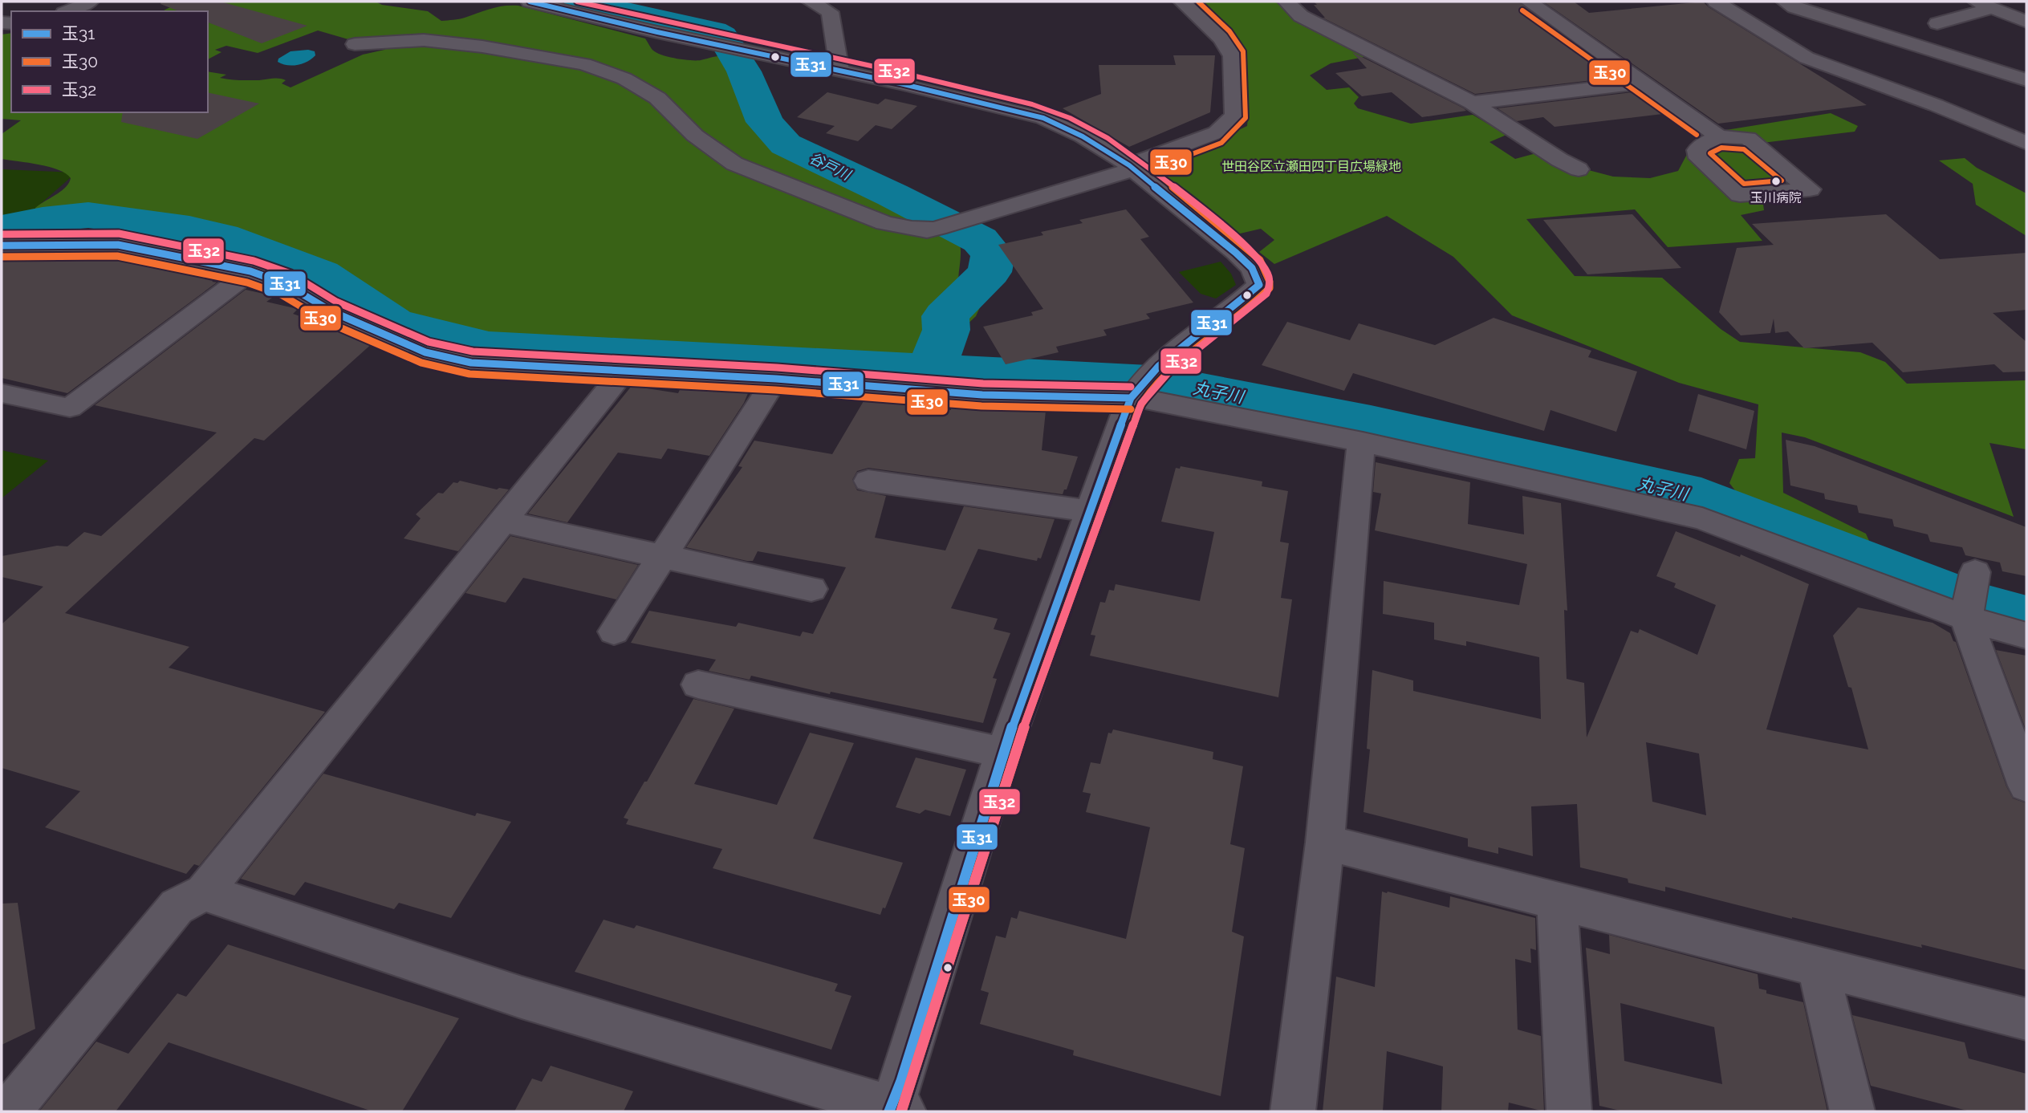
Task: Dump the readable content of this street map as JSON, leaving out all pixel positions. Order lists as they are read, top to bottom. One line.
{"water":["谷戸川","丸子川"],"parks":["世田谷区立瀬田四丁目広場緑地"],"places":["玉川病院"],"lines":["transit line 玉31","transit line 玉30","transit line 玉32"],"legend":["玉31","玉30","玉32"]}
